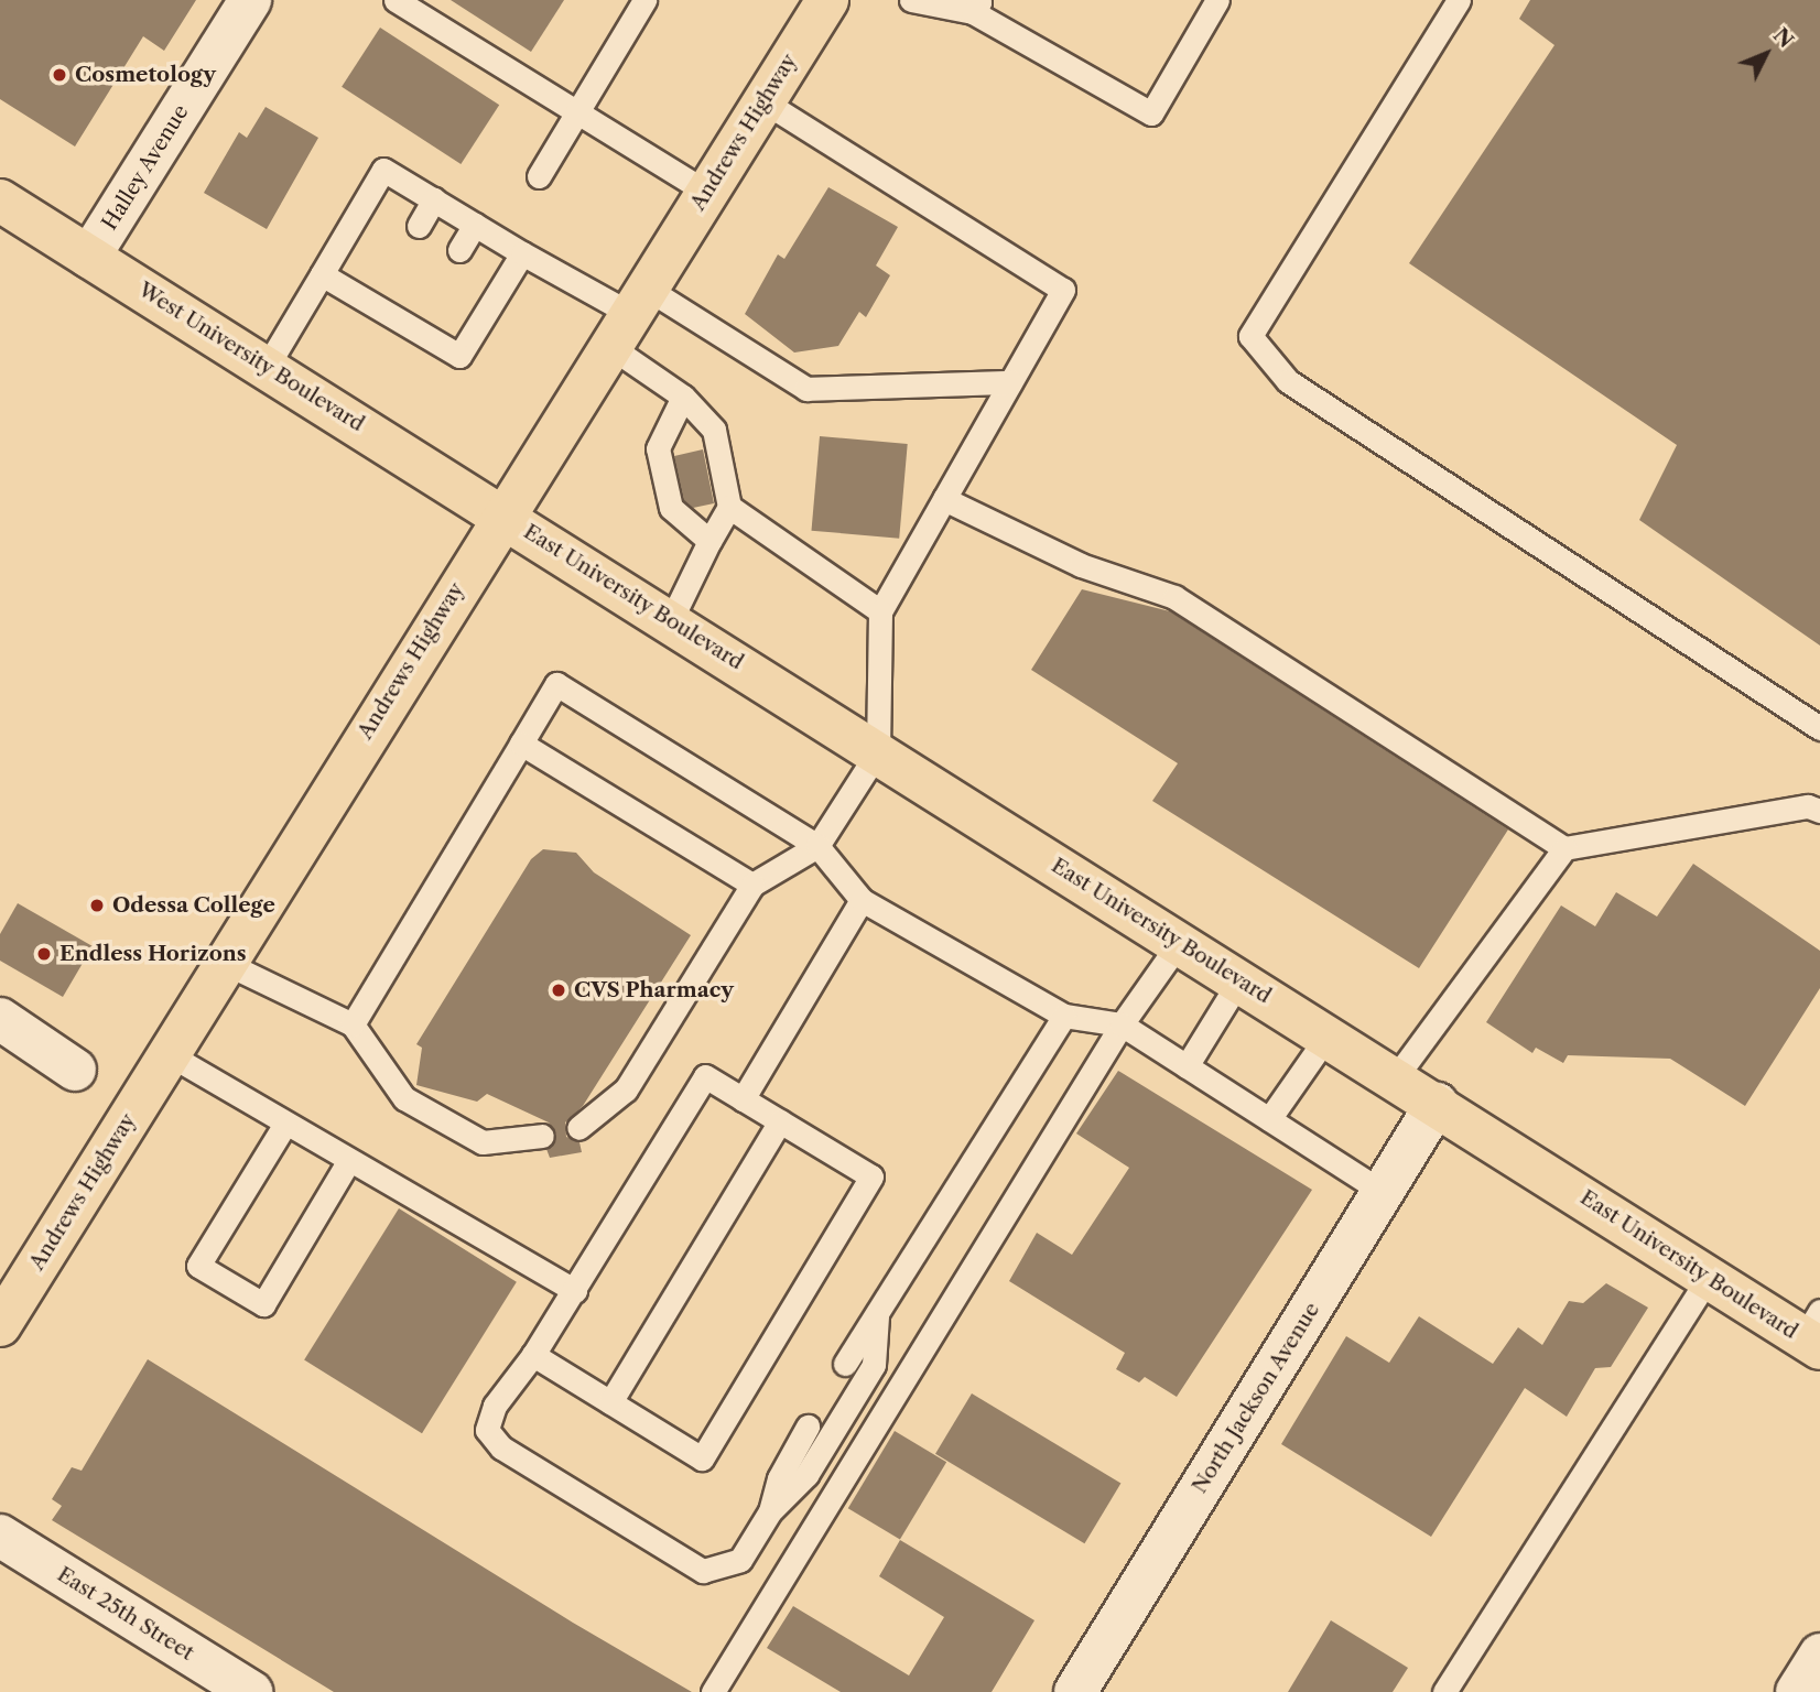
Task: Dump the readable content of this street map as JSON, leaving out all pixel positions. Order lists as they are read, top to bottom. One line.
{"streets":{"main road":["Andrews Highway","West University Boulevard","East University Boulevard"],"street":["Halley Avenue","North Jackson Avenue","East 25th Street"]},"crossings":[["Andrews Highway","West University Boulevard"],["Andrews Highway","East University Boulevard"],["Halley Avenue","West University Boulevard"],["West University Boulevard","East University Boulevard"],["East University Boulevard","North Jackson Avenue"]],"places":["Cosmetology","Odessa College","Endless Horizons","CVS Pharmacy"],"north":"top right"}
